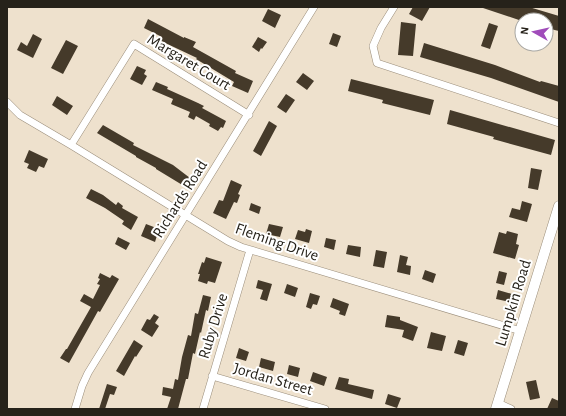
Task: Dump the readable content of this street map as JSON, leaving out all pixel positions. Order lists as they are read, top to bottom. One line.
{"streets":{"main road":["Lumpkin Road"],"street":["Margaret Court","Richards Road","Fleming Drive","Ruby Drive","Jordan Street"]},"crossings":[["Margaret Court","Richards Road"],["Margaret Court","Fleming Drive"],["Richards Road","Fleming Drive"],["Fleming Drive","Lumpkin Road"],["Fleming Drive","Ruby Drive"],["Ruby Drive","Jordan Street"]],"north":"left"}
